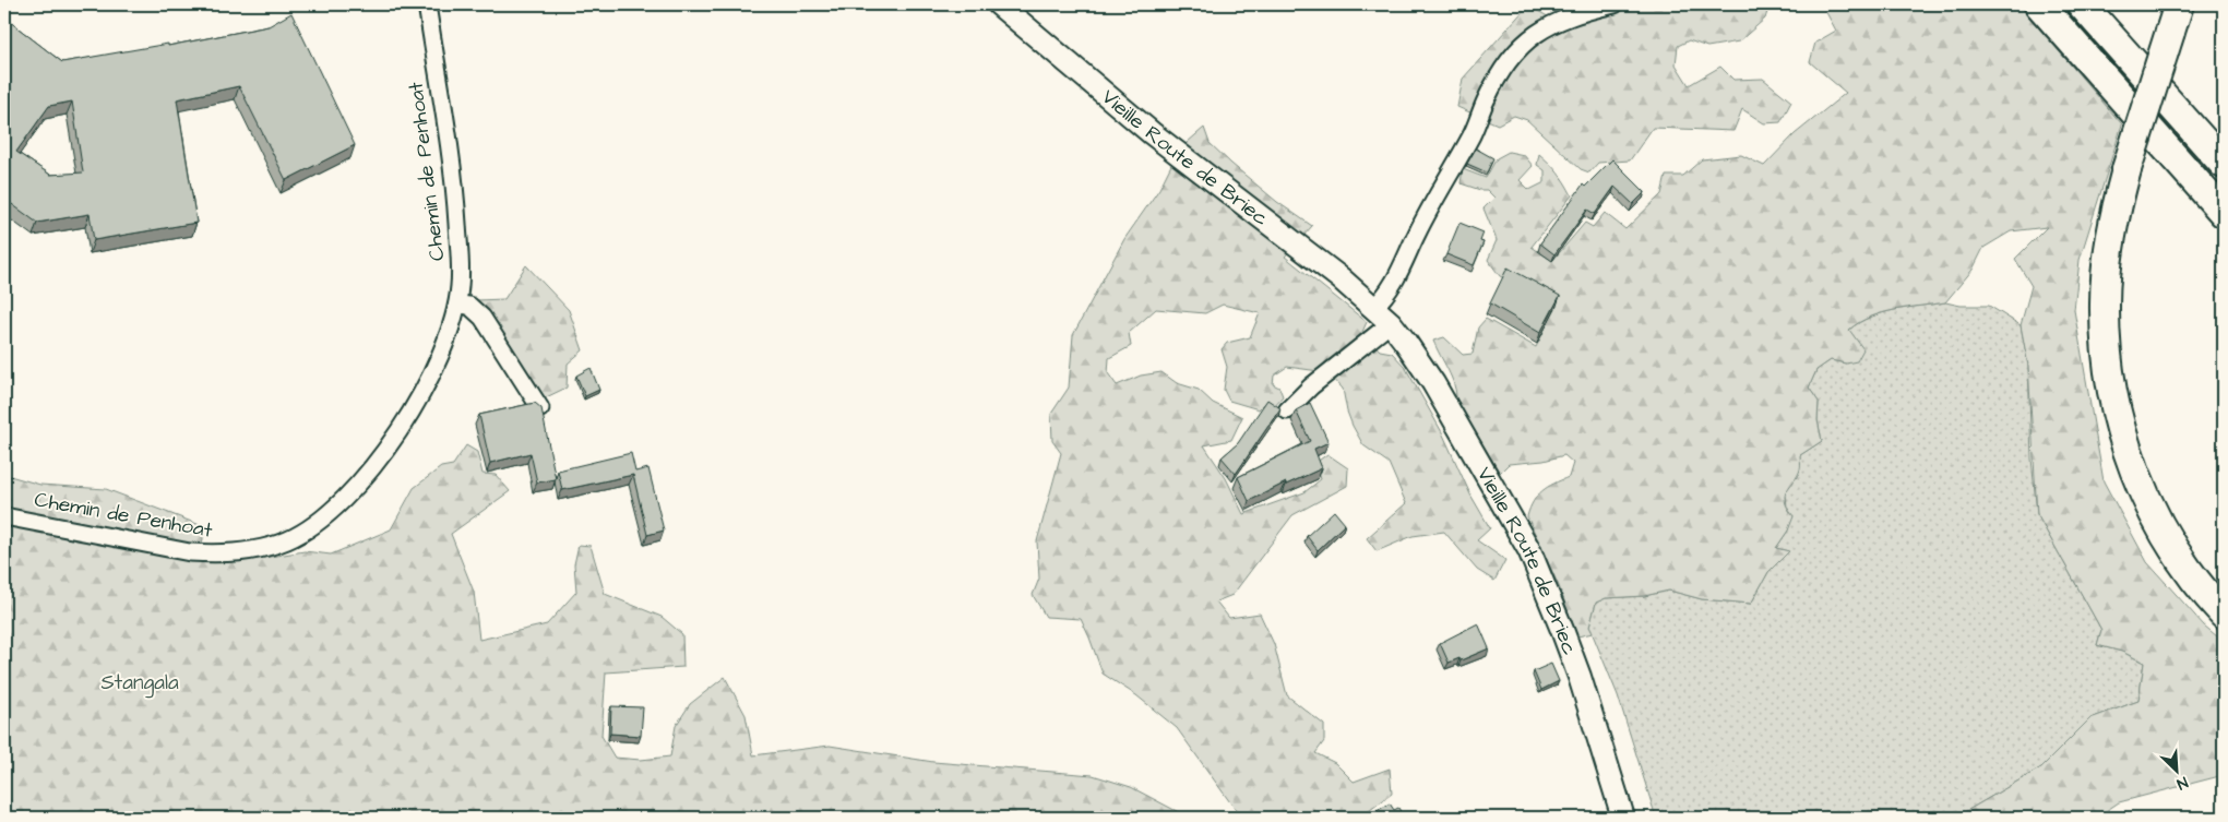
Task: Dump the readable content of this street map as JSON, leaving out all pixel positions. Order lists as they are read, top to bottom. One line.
{"streets":{"street":["Vieille Route de Briec","Chemin de Penhoat"]},"parks":["Stangala"],"north":"bottom right"}
